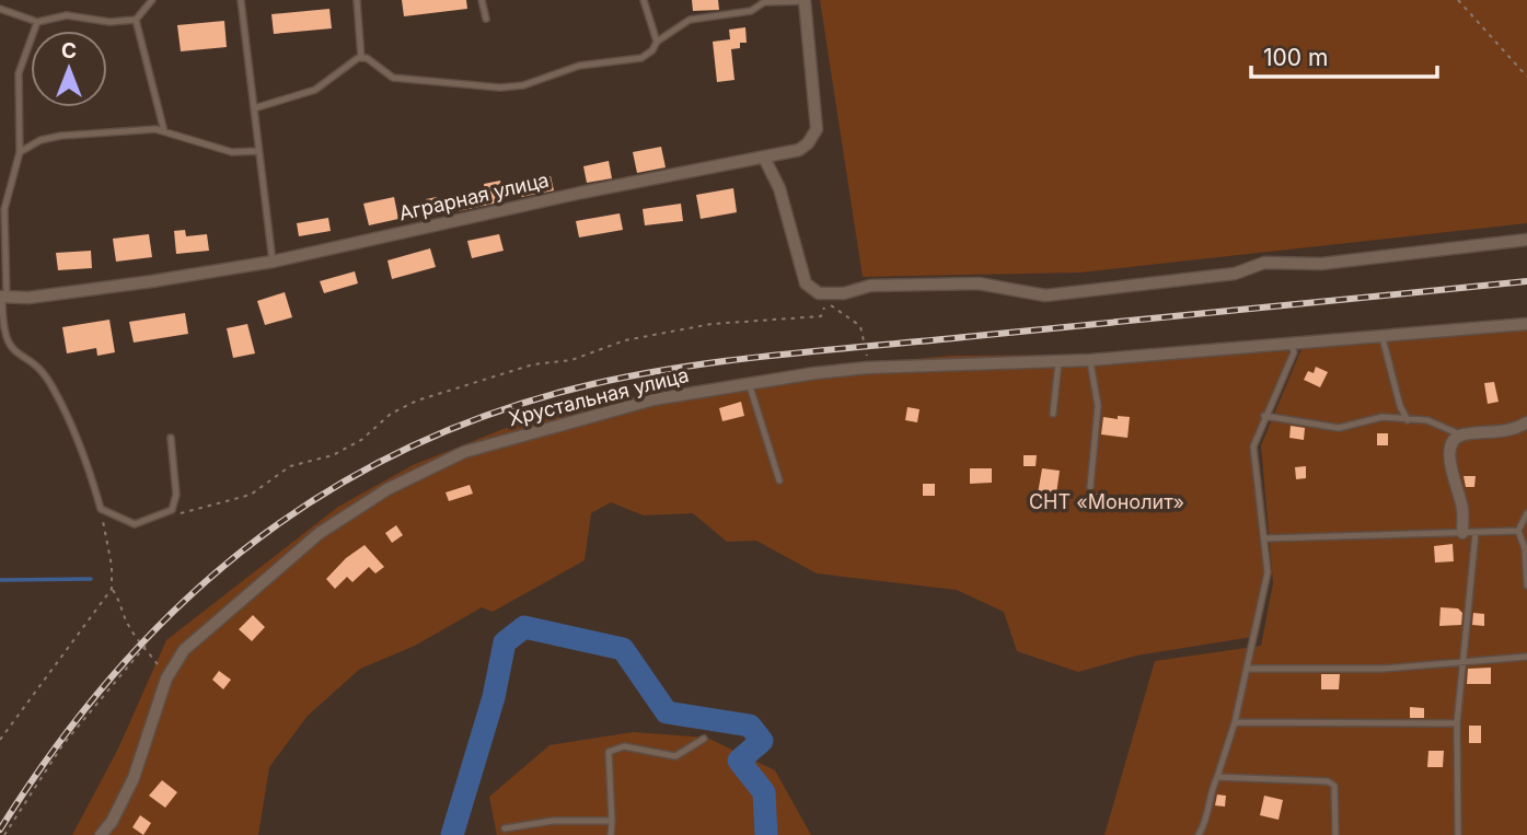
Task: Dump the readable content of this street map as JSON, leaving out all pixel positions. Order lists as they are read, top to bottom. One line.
{"streets":{"street":["Аграрная улица","Хрустальная улица"]},"parks":["СНТ «Монолит»"],"scale_bar":"100 m","north":"top"}
